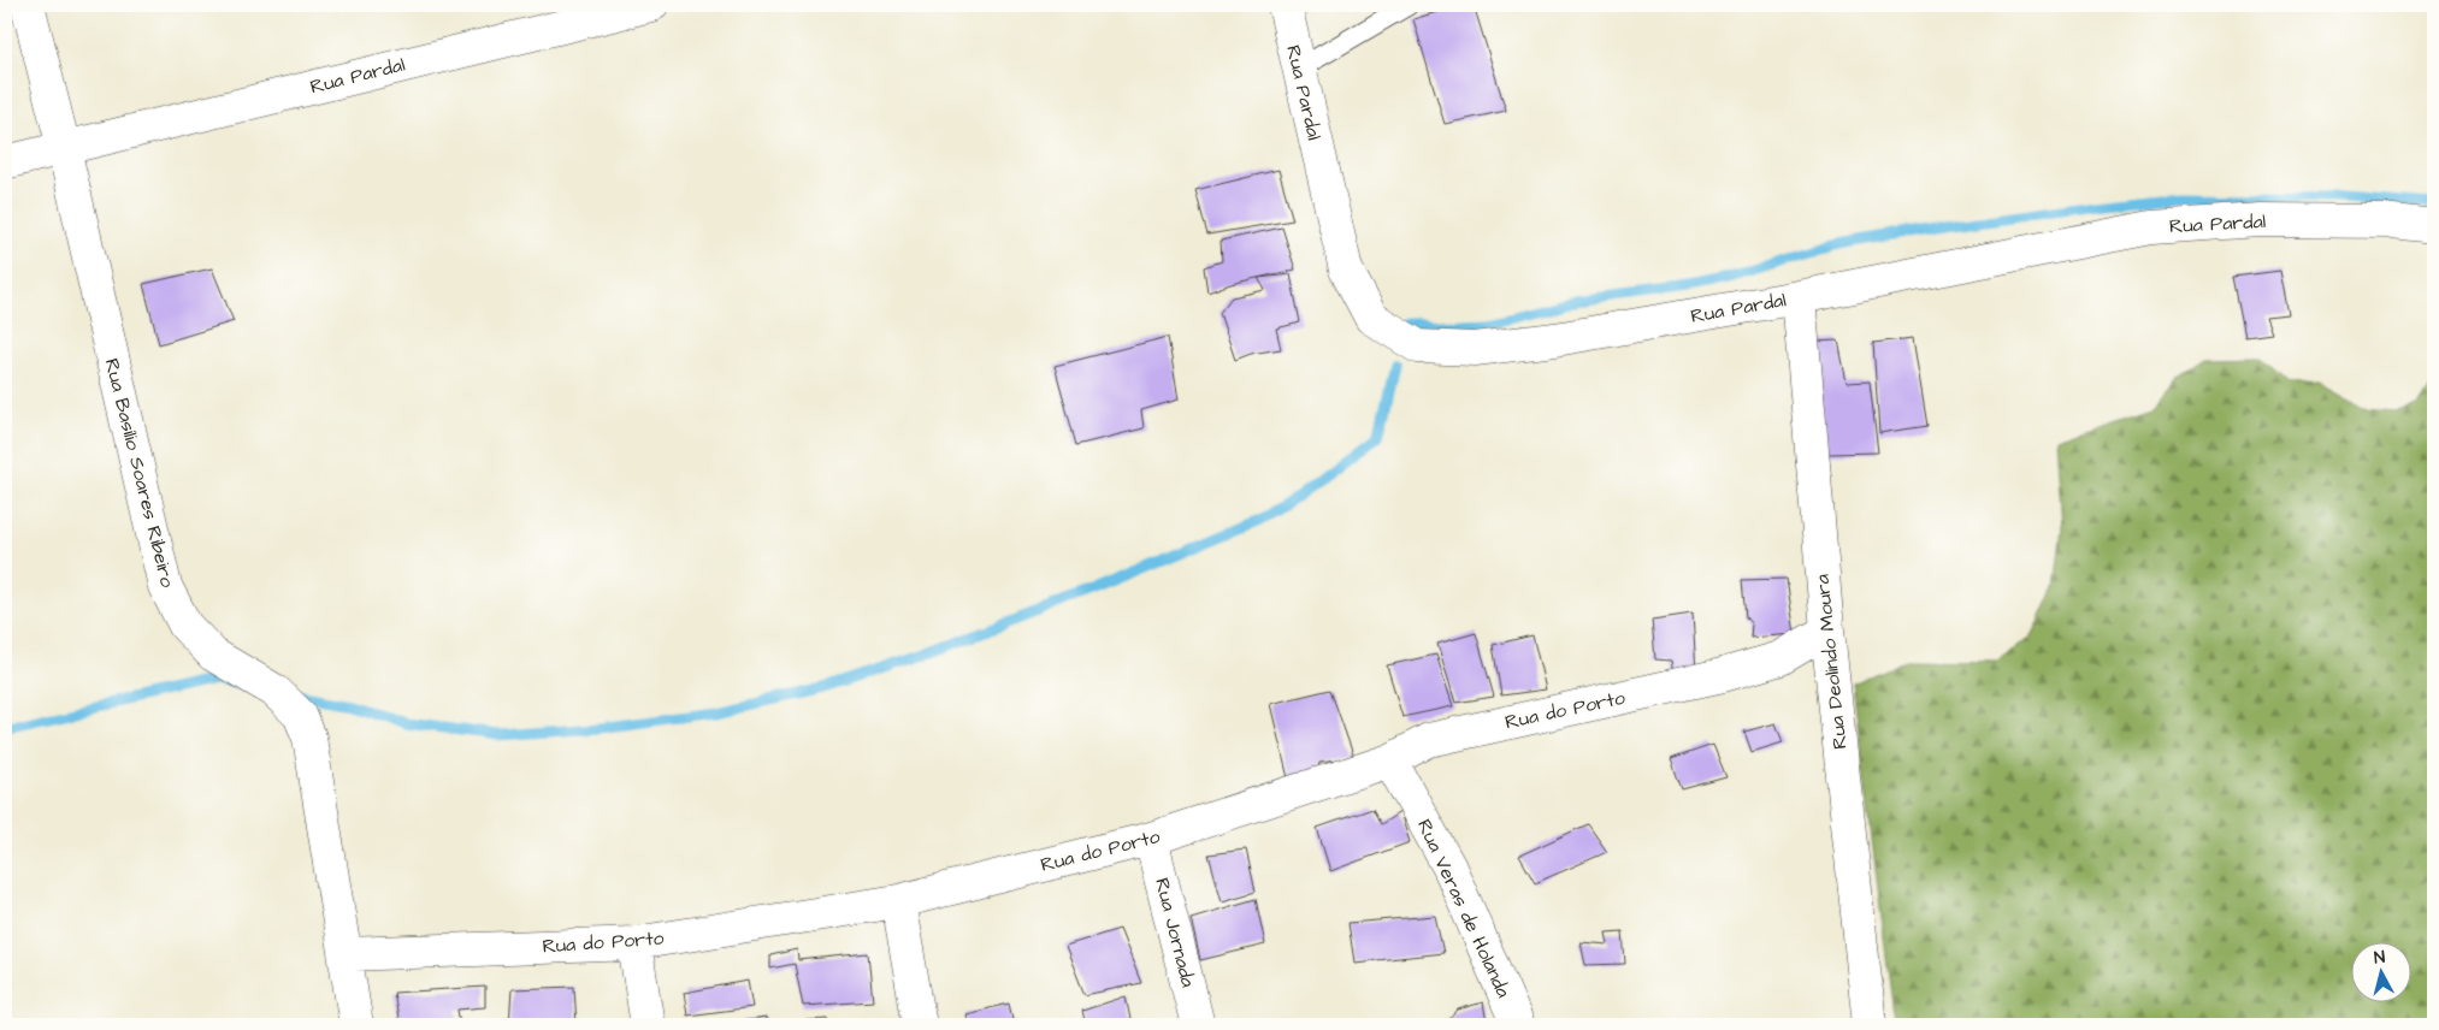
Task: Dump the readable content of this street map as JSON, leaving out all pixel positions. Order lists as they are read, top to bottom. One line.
{"streets":{"street":["Rua Pardal","Rua Basílio Soares Ribeiro","Rua Deolindo Moura","Rua do Porto","Rua Veras de Holanda","Rua Jornada"]},"crossings":[["Rua Pardal","Rua Basílio Soares Ribeiro"],["Rua Pardal","Rua Deolindo Moura"],["Rua Basílio Soares Ribeiro","Rua do Porto"],["Rua Deolindo Moura","Rua do Porto"],["Rua do Porto","Rua Veras de Holanda"],["Rua do Porto","Rua Jornada"]],"north":"top"}
